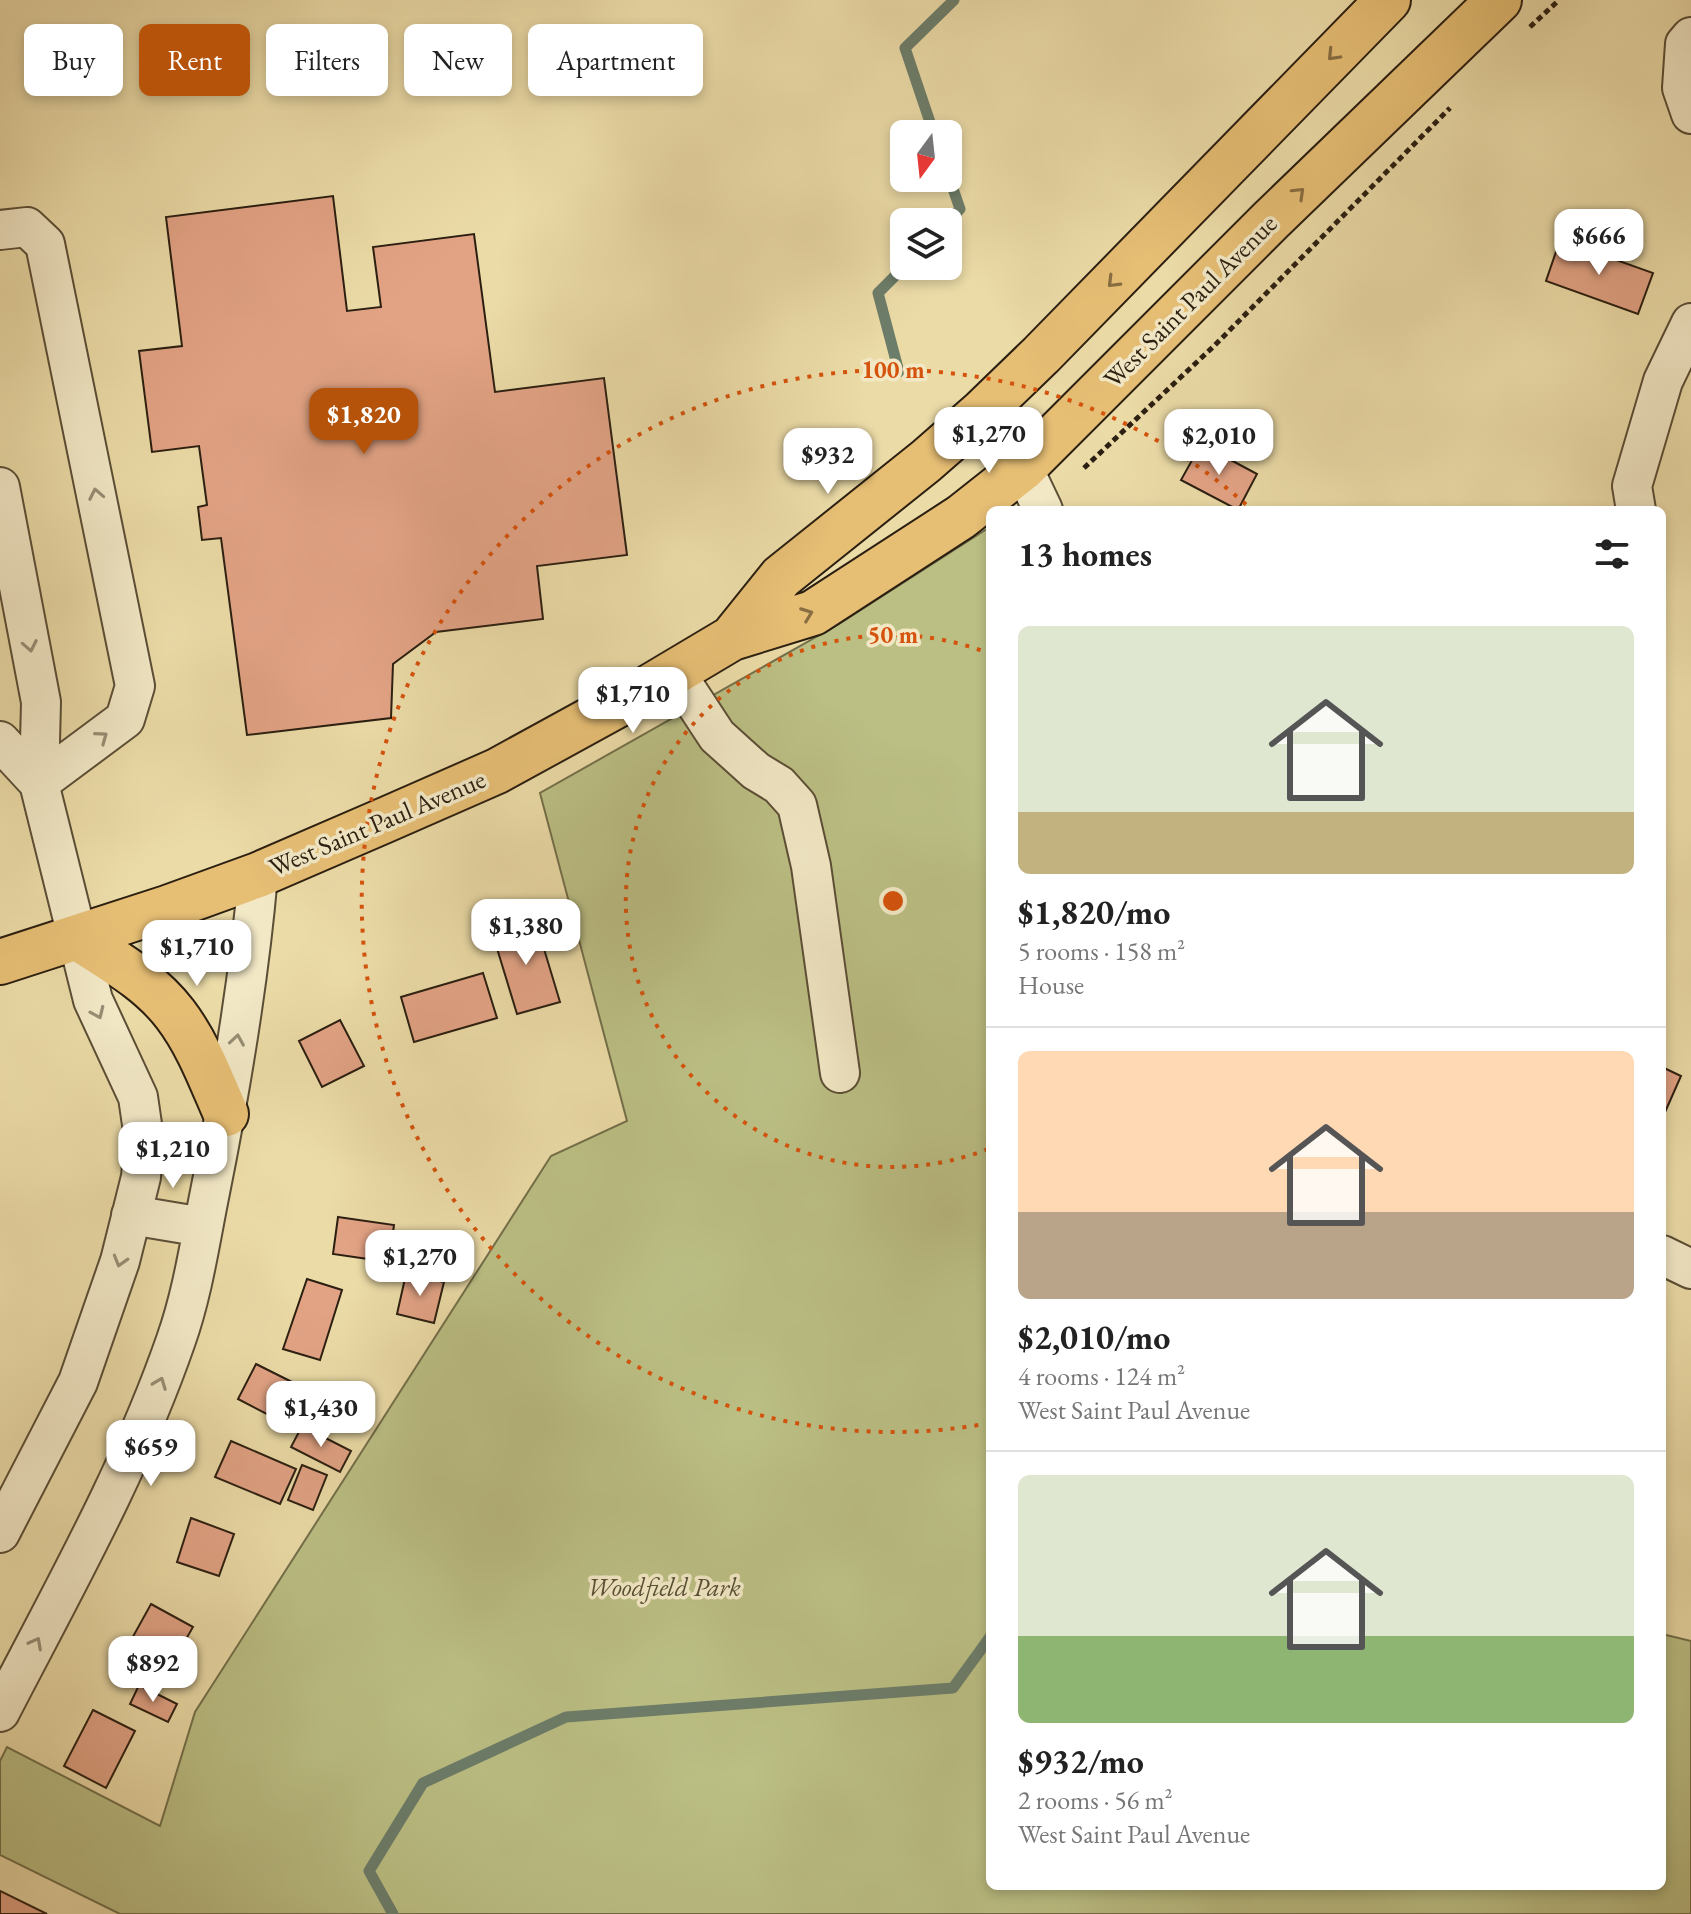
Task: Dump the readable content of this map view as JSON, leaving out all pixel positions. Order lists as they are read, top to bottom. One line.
{"streets":{"main road":["West Saint Paul Avenue"]},"parks":["Woodfield Park"],"north":"bottom","page":{"chip":["Buy","Rent","Filters","New","Apartment"],"price":["$666","$1,820","$1,270","$2,010","$932","$1,710","$1,380","$1,710","$1,210","$1,270","$1,430","$659","$892"],"heading":"13 homes","list":[{"name":"$1,820/mo","note":"5 rooms · 158 m² · House"},{"name":"$2,010/mo","note":"4 rooms · 124 m² · West Saint Paul Avenue"},{"name":"$932/mo","note":"2 rooms · 56 m² · West Saint Paul Avenue"}]},"rings":["100 m","50 m"]}
